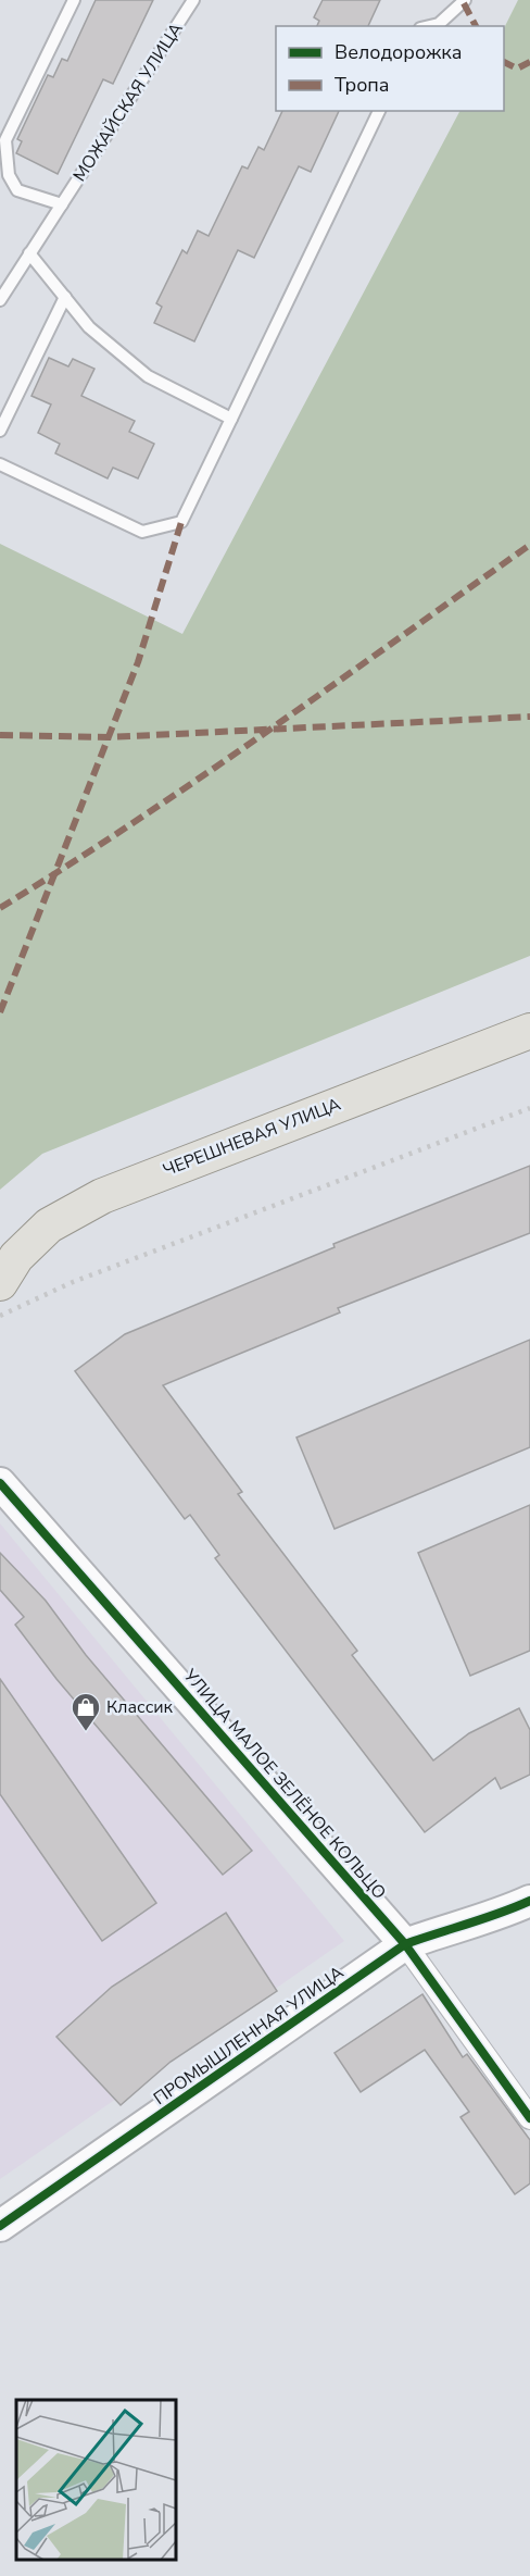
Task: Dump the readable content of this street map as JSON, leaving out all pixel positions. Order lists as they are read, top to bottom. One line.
{"streets":{"main road":["ЧЕРЕШНЕВАЯ УЛИЦА"],"street":["УЛИЦА МАЛОЕ ЗЕЛЁНОЕ КОЛЬЦО","ПРОМЫШЛЕННАЯ УЛИЦА"],"lane":["МОЖАЙСКАЯ УЛИЦА"]},"crossings":[["УЛИЦА МАЛОЕ ЗЕЛЁНОЕ КОЛЬЦО","ПРОМЫШЛЕННАЯ УЛИЦА"]],"places":{"shop":["Классик"]},"legend":["Велодорожка","Тропа"]}
